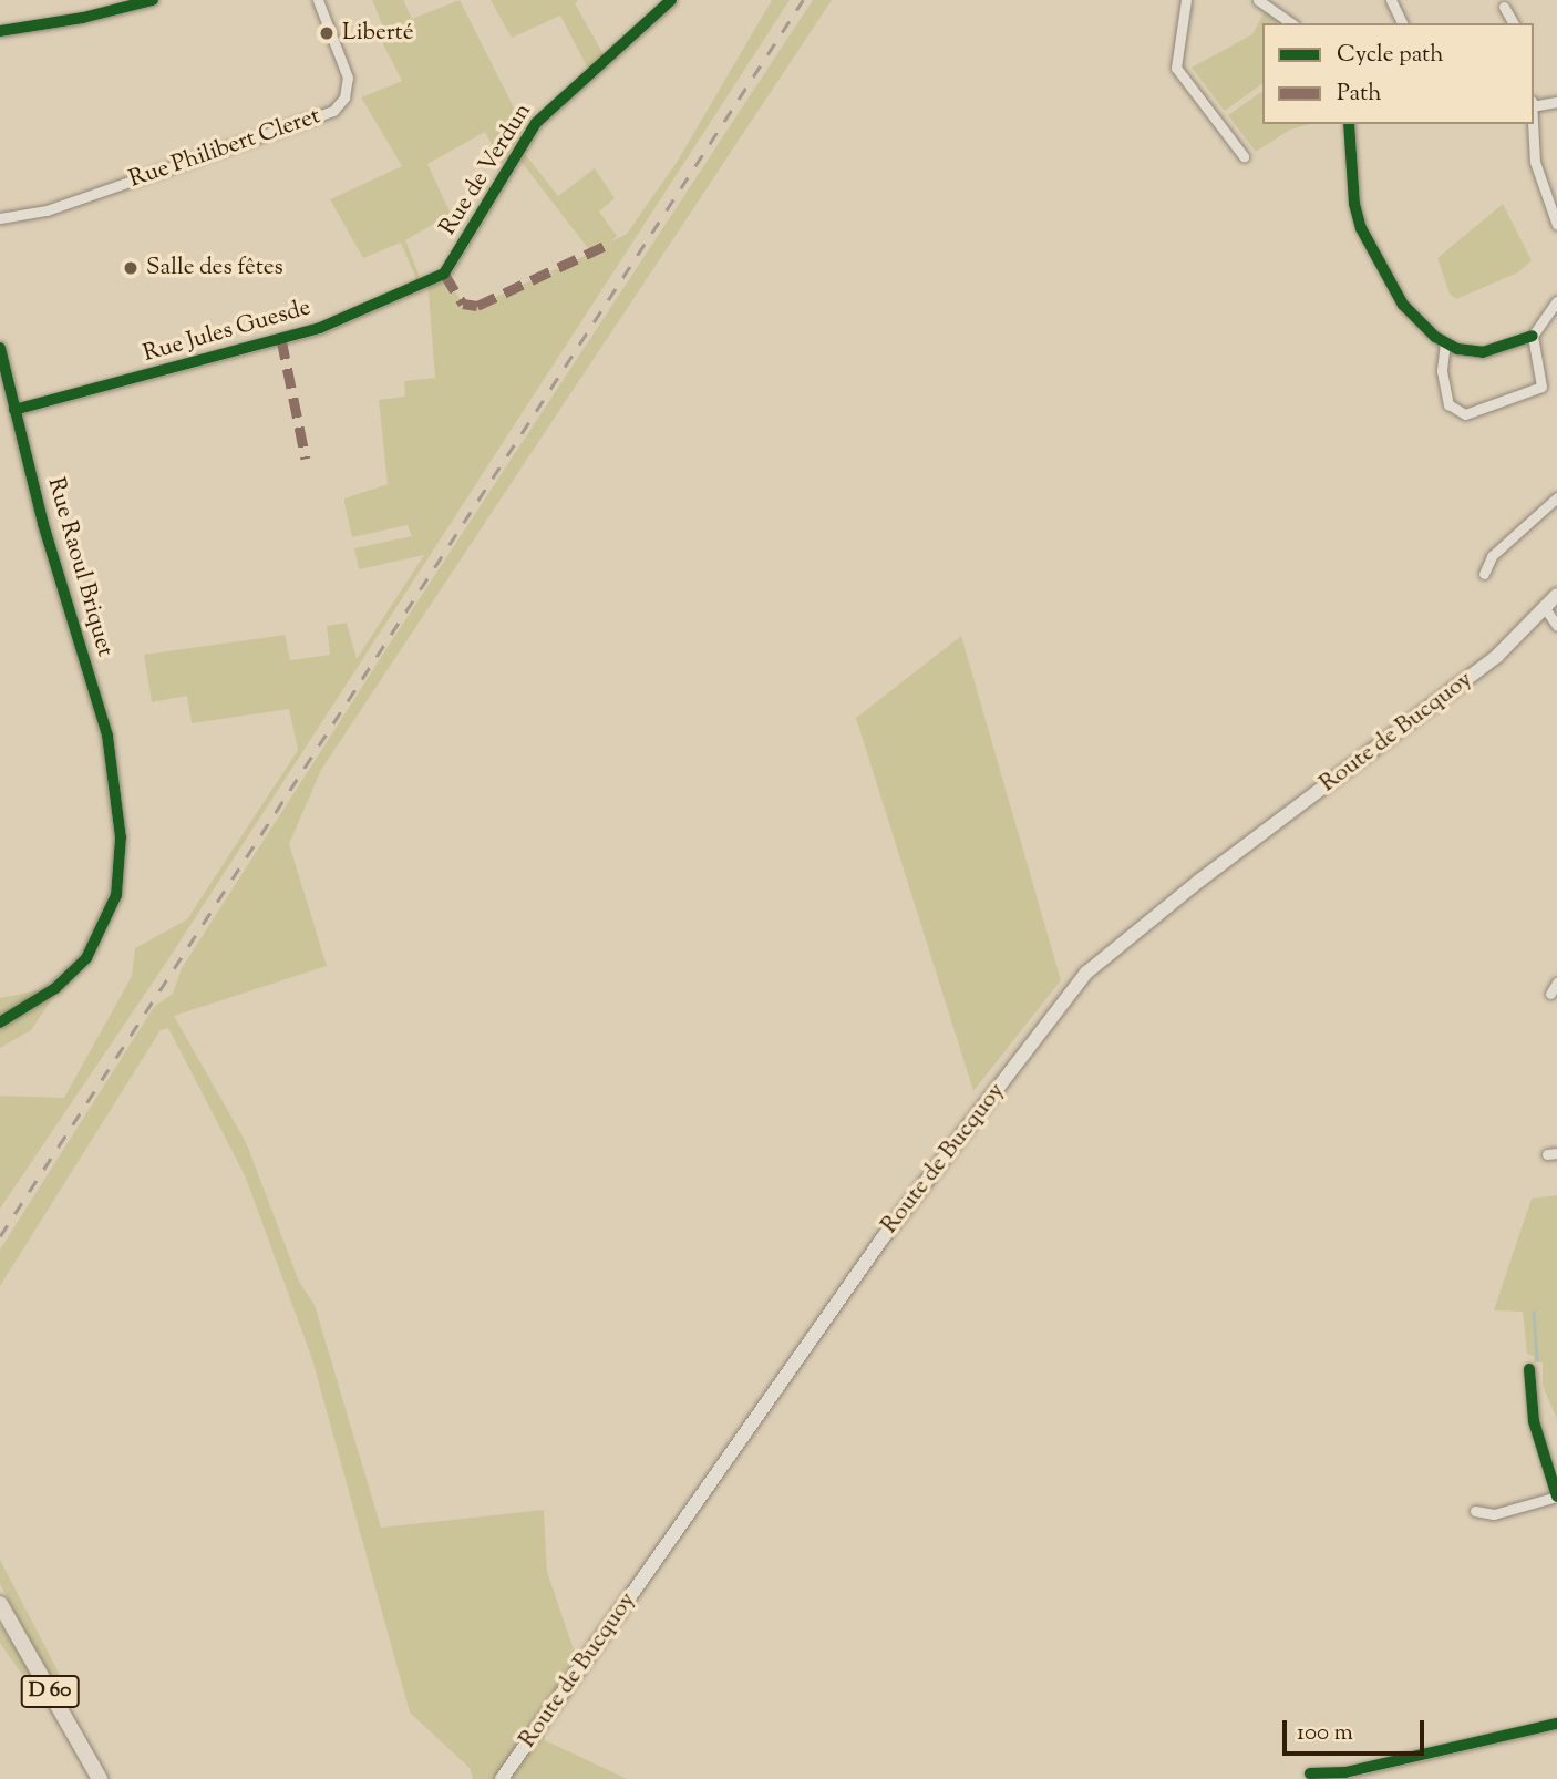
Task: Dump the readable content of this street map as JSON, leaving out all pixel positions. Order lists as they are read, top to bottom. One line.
{"streets":{"main road":["Route de Bucquoy","D 60"],"street":["Rue Philibert Cleret","Rue de Verdun","Rue Jules Guesde","Rue Raoul Briquet"]},"crossings":[["Rue de Verdun","Rue Jules Guesde"],["Rue Jules Guesde","Rue Raoul Briquet"]],"places":["Liberté","Salle des fêtes"],"legend":["Cycle path","Path"],"scale_bar":"100 m"}
